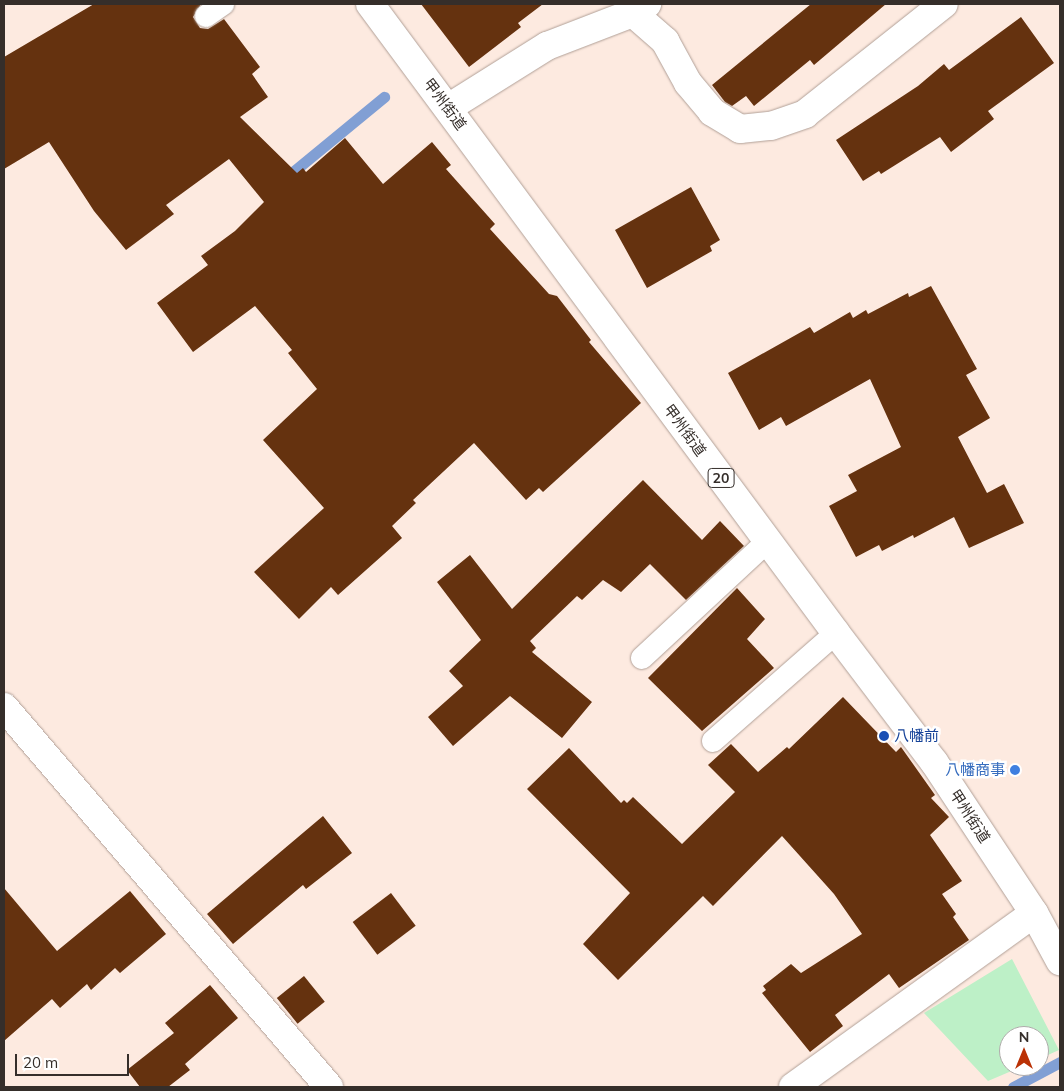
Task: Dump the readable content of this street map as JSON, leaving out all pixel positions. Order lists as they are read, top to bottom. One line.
{"streets":{"main road":["甲州街道","20"]},"places":["八幡前","八幡商事"],"scale_bar":"20 m","north":"top"}
